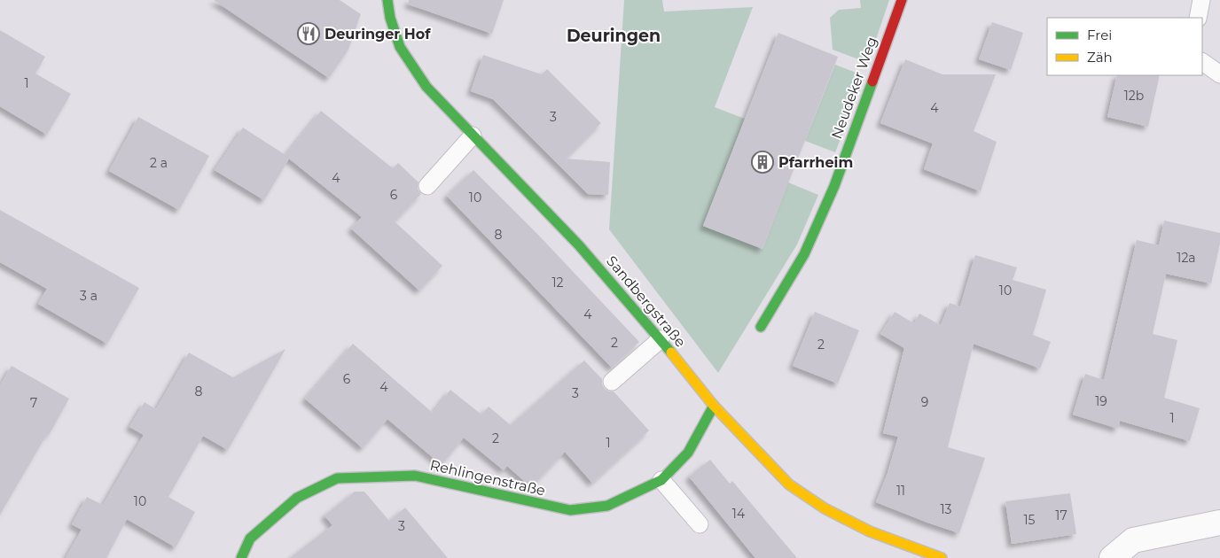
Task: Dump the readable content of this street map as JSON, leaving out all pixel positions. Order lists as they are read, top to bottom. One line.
{"streets":{"street":["Neudeker Weg","Sandbergstraße","Rehlingenstraße"]},"crossings":[["Sandbergstraße","Rehlingenstraße"]],"districts":["Deuringen"],"places":{"restaurant":["Deuringer Hof"],"building":["Pfarrheim"]},"house_numbers":["1","12b","4","3","2 a","4","6","10","8","12a","12","10","3 a","4","2","2","6","4","8","3","19","9","7","1","2","1","11","10","13","14","17","15","3"],"legend":["Frei","Zäh"]}
